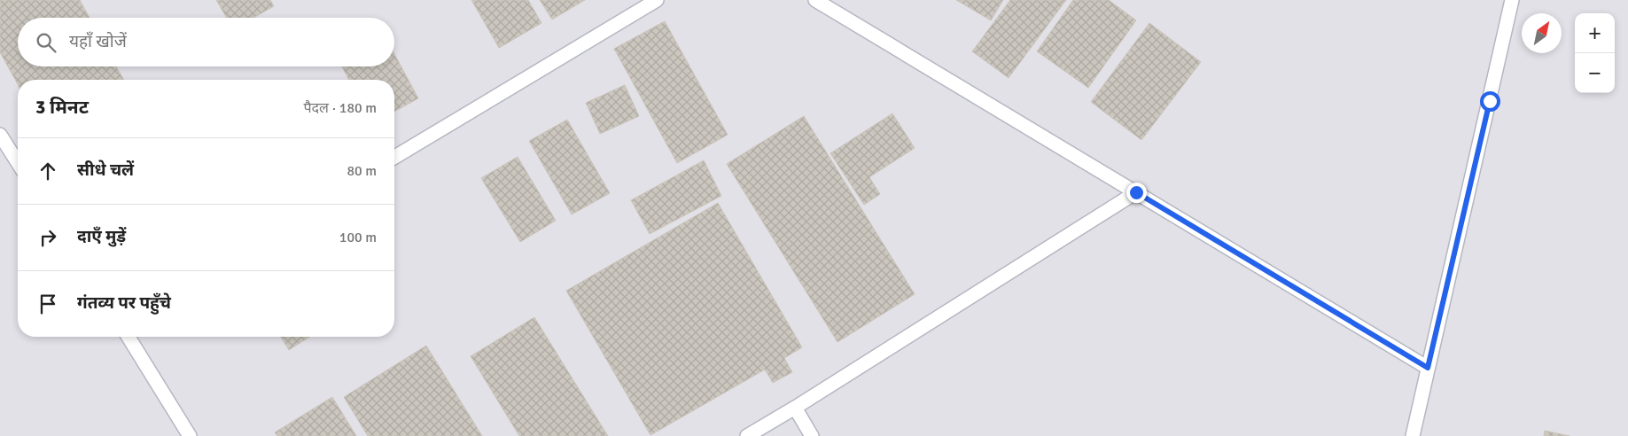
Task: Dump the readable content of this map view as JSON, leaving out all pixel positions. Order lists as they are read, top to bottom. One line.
{"north":"top right","page":{"map_buttons":["+","−"],"search":"यहाँ खोजें","heading":["3 मिनट","पैदल · 180 m"],"list":[["सीधे चलें","80 m"],["दाएँ मुड़ें","100 m"],"गंतव्य पर पहुँचे"]}}
